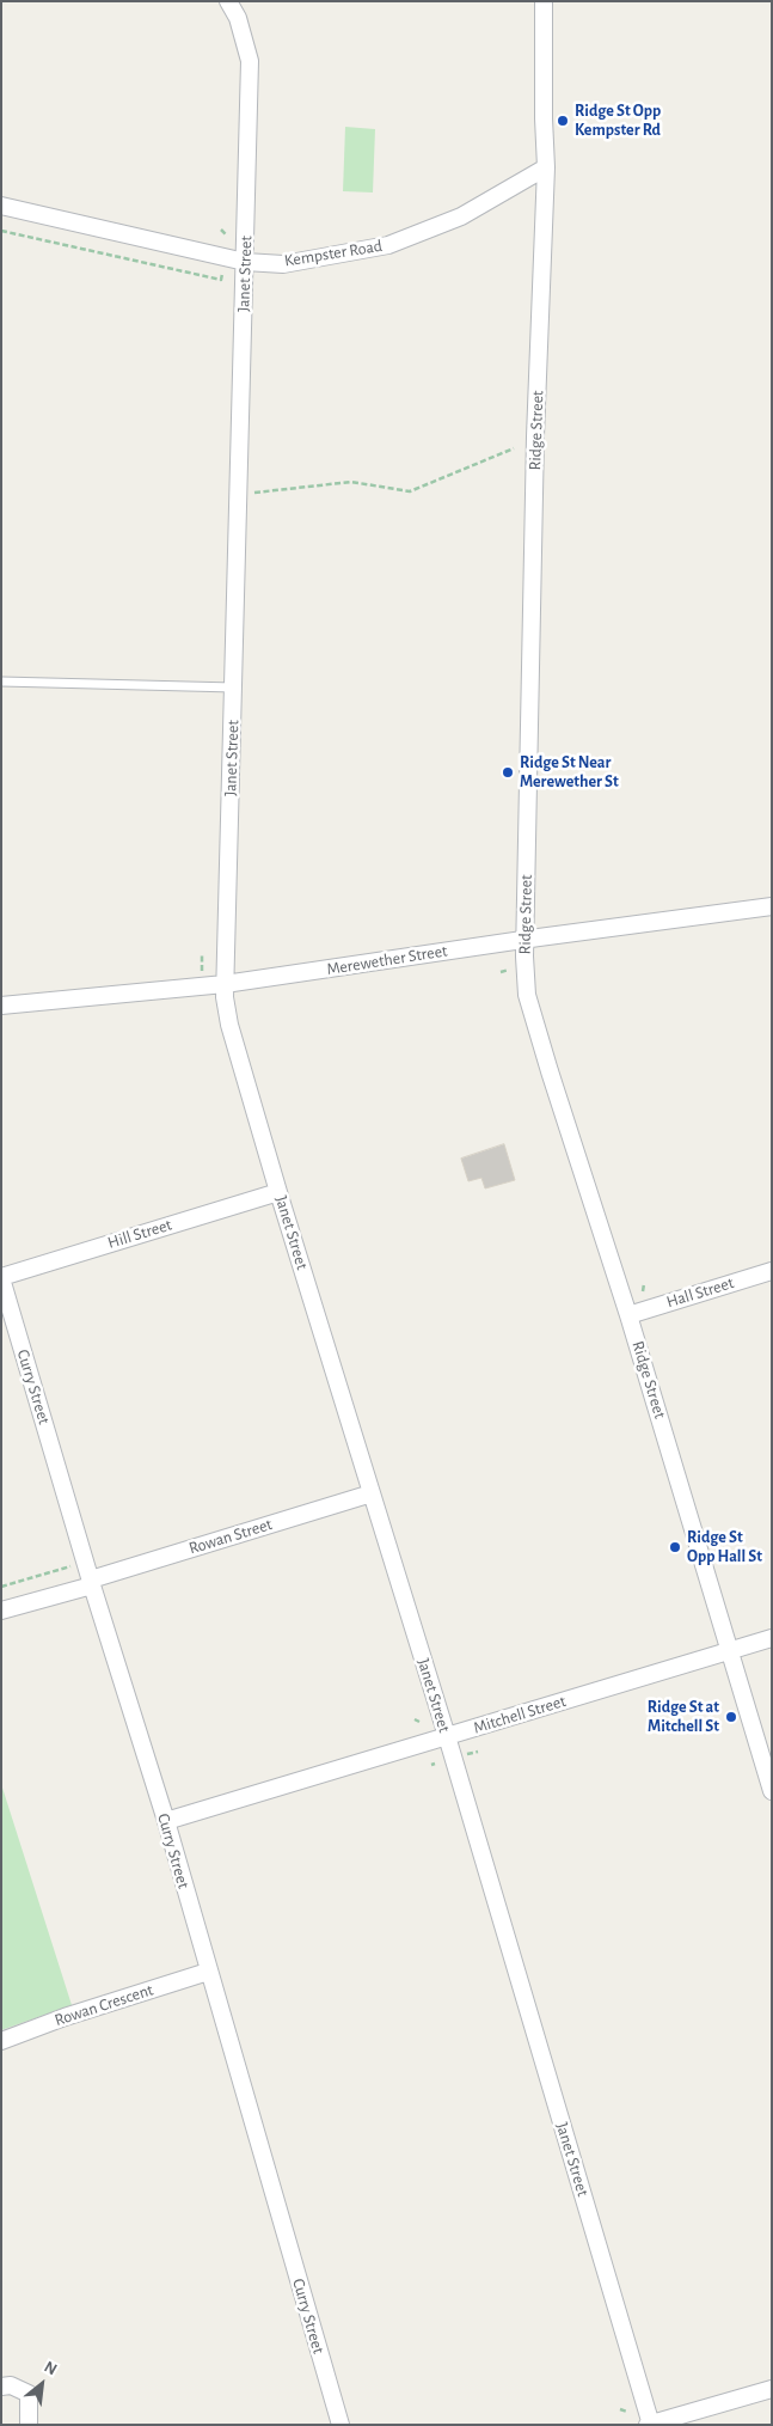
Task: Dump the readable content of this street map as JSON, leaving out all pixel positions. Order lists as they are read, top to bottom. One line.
{"streets":{"street":["Kempster Road","Janet Street","Ridge Street","Merewether Street","Hill Street","Hall Street","Curry Street","Rowan Street","Mitchell Street","Rowan Crescent"]},"crossings":[["Kempster Road","Janet Street"],["Kempster Road","Ridge Street"],["Janet Street","Merewether Street"],["Janet Street","Hill Street"],["Janet Street","Rowan Street"],["Janet Street","Mitchell Street"],["Ridge Street","Merewether Street"],["Ridge Street","Hall Street"],["Ridge Street","Mitchell Street"],["Hill Street","Curry Street"],["Curry Street","Rowan Street"],["Curry Street","Mitchell Street"],["Curry Street","Rowan Crescent"]],"places":["Ridge St Opp Kempster Rd","Ridge St Near Merewether St","Ridge St Opp Hall St","Ridge St at Mitchell St"],"north":"top right"}
